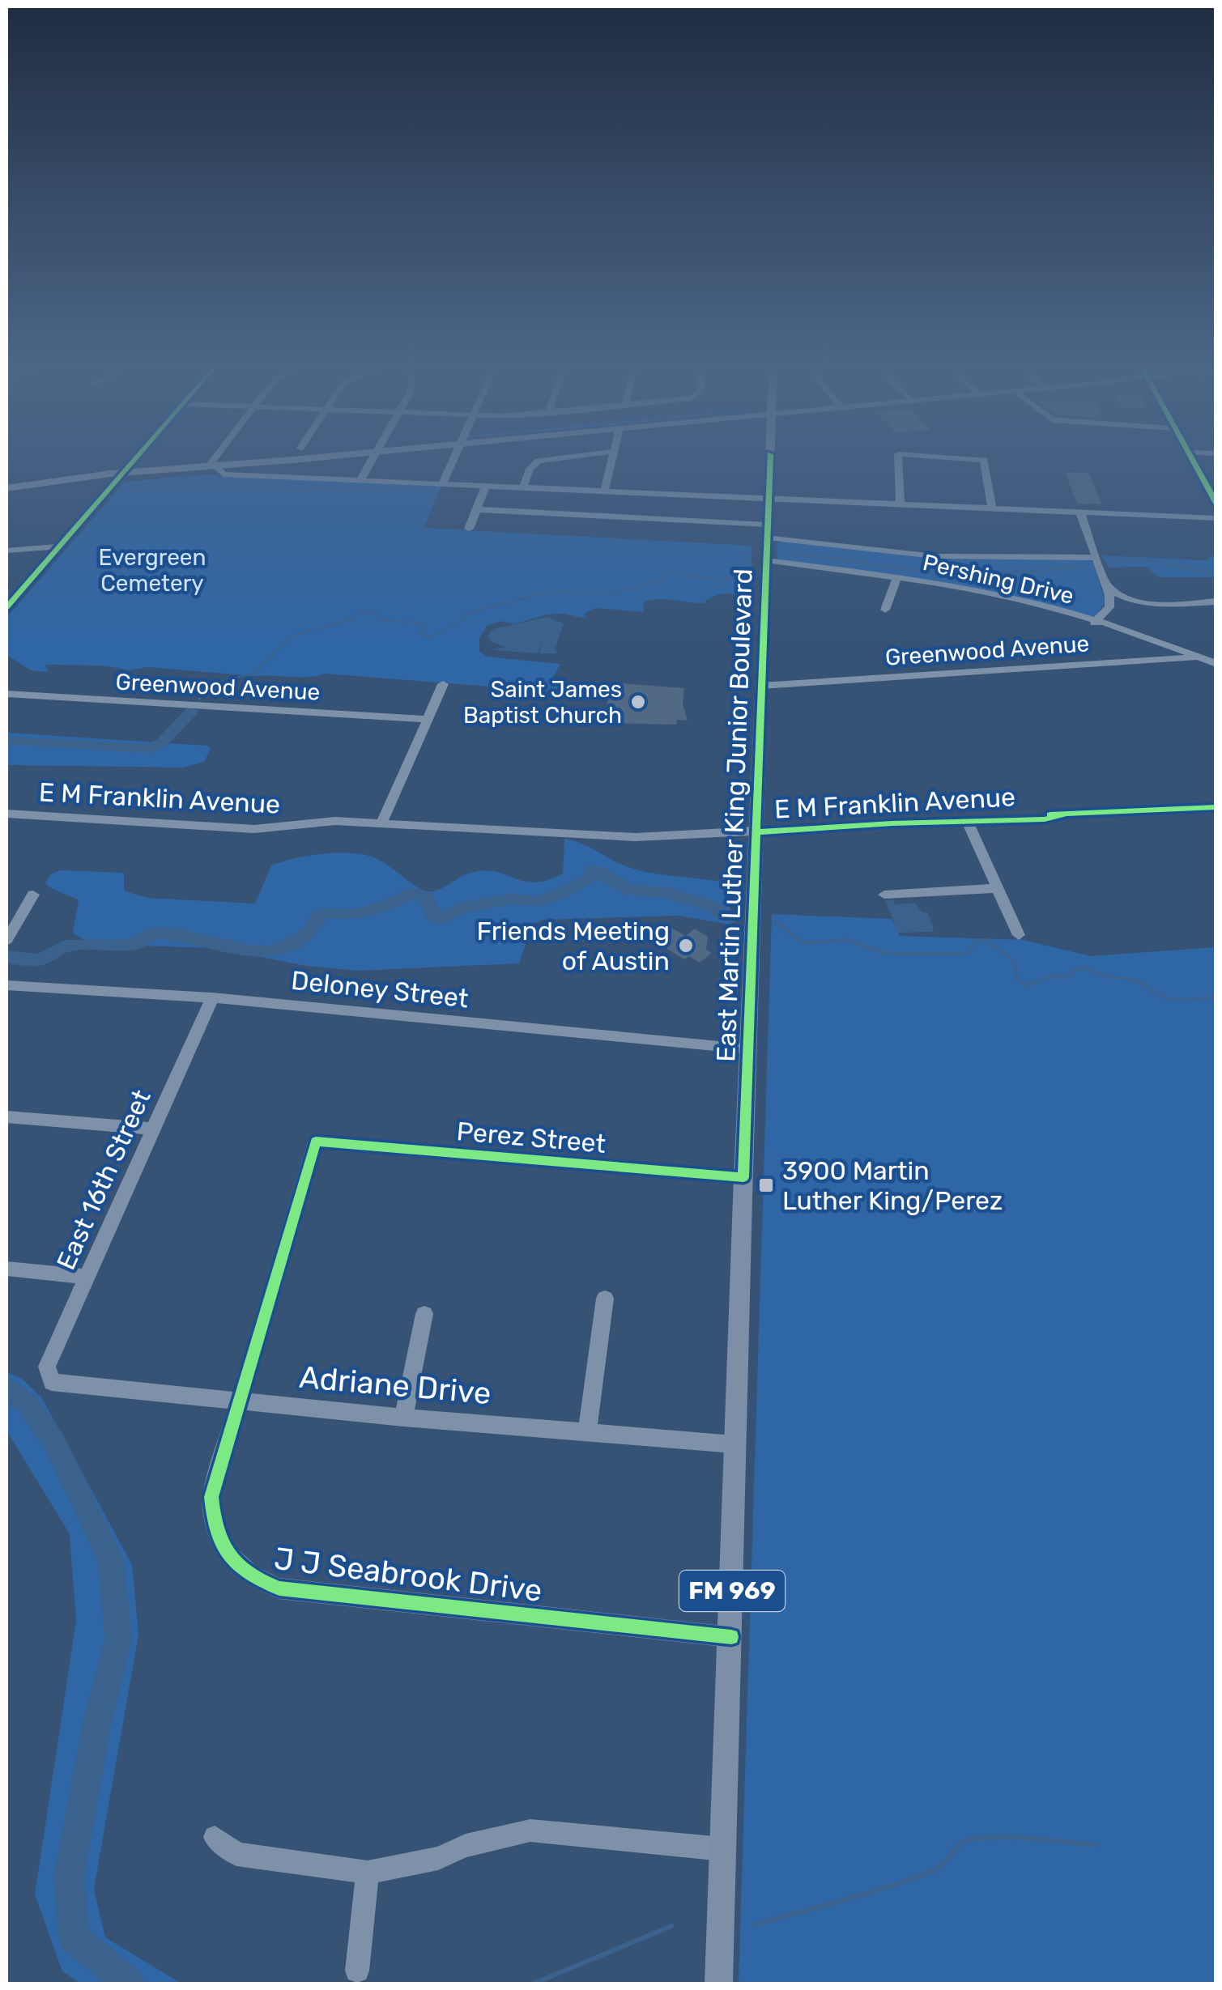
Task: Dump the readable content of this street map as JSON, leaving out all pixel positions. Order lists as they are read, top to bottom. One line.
{"streets":{"main road":["East Martin Luther King Junior Boulevard","FM 969"],"street":["Pershing Drive","Greenwood Avenue","E M Franklin Avenue","Deloney Street","Perez Street","East 16th Street","Adriane Drive","J J Seabrook Drive"]},"crossings":[["Pershing Drive","Greenwood Avenue"],["Pershing Drive","East Martin Luther King Junior Boulevard"],["Greenwood Avenue","East Martin Luther King Junior Boulevard"],["E M Franklin Avenue","East Martin Luther King Junior Boulevard"],["East Martin Luther King Junior Boulevard","Deloney Street"],["East Martin Luther King Junior Boulevard","Perez Street"],["East Martin Luther King Junior Boulevard","Adriane Drive"],["East Martin Luther King Junior Boulevard","J J Seabrook Drive"],["Deloney Street","East 16th Street"],["Perez Street","J J Seabrook Drive"],["East 16th Street","Adriane Drive"],["Adriane Drive","J J Seabrook Drive"]],"parks":["Evergreen Cemetery"],"places":{"other":["Saint James Baptist Church","Friends Meeting of Austin"],"transit":["3900 Martin Luther King/Perez"]}}
